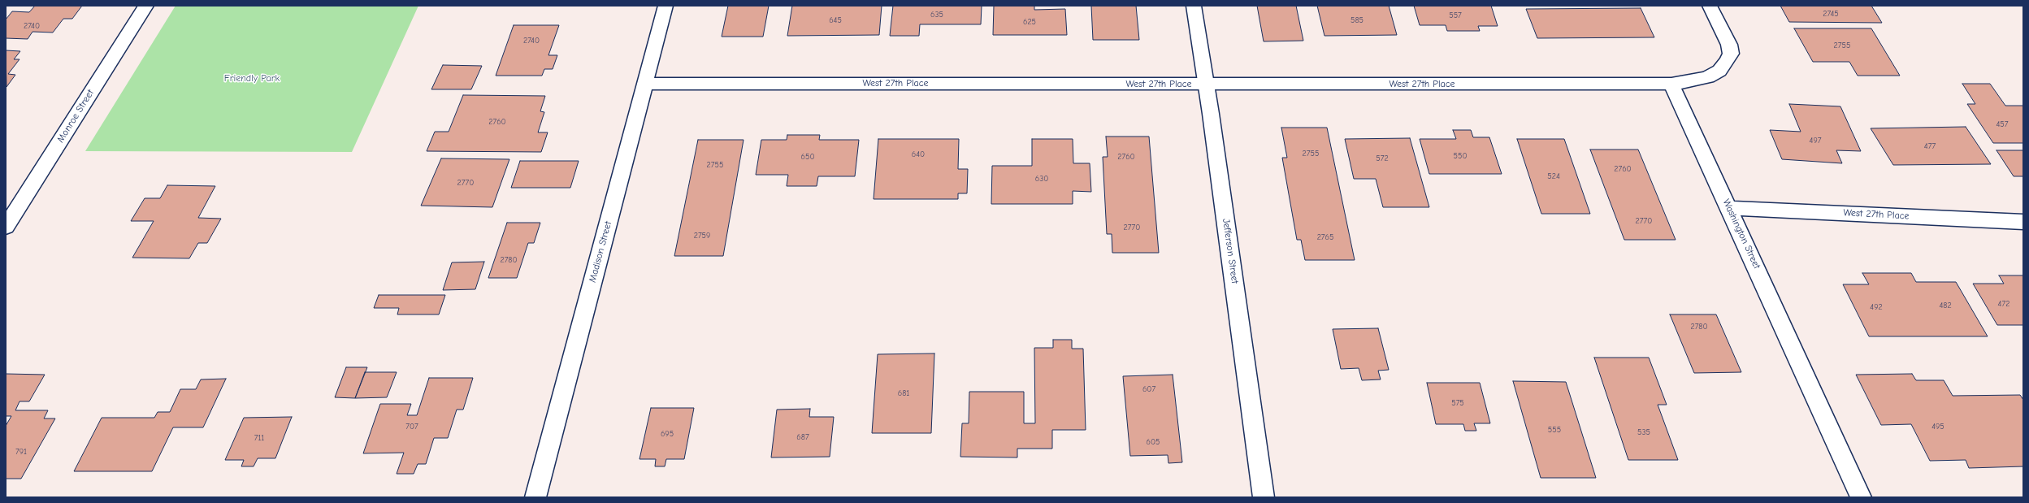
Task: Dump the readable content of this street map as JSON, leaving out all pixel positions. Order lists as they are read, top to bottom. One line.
{"streets":{"street":["West 27th Place","Monroe Street","Washington Street","Jefferson Street","Madison Street"]},"crossings":[["West 27th Place","Washington Street"],["West 27th Place","Jefferson Street"],["West 27th Place","Madison Street"]],"parks":["Friendly Park"],"house_numbers":["2745","635","557","645","585","625","2740","2740","2755","2760","457","497","477","2755","640","550","650","2760","572","2755","2760","524","630","2770","2770","2770","2759","2765","2780","472","482","492","2780","607","681","575","707","495","555","535","695","687","711","605","791"]}
